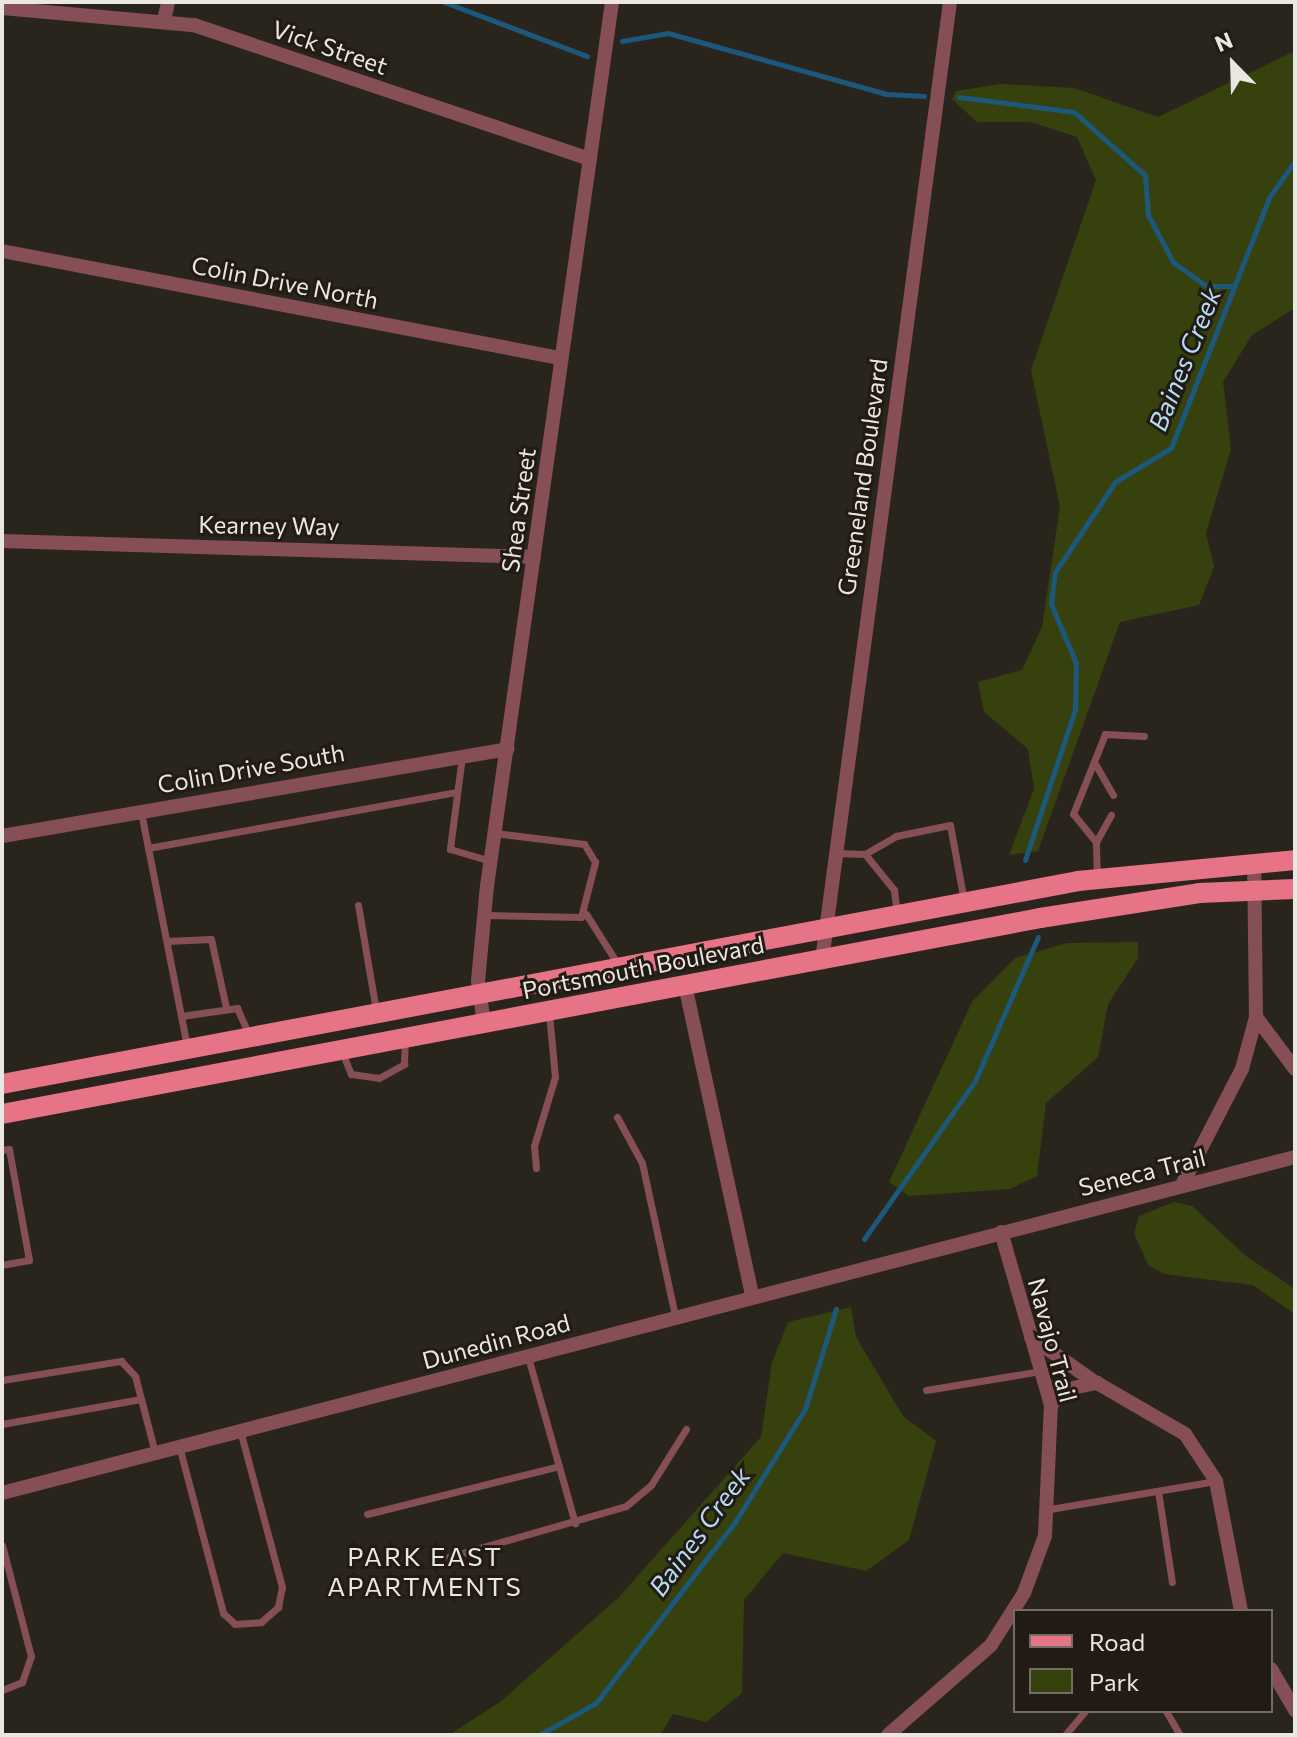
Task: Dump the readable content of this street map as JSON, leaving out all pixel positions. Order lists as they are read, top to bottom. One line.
{"streets":{"main road":["Portsmouth Boulevard"],"street":["Vick Street","Colin Drive North","Greeneland Boulevard","Shea Street","Kearney Way","Colin Drive South","Seneca Trail","Navajo Trail","Dunedin Road"]},"crossings":[["Vick Street","Shea Street"],["Colin Drive North","Shea Street"],["Greeneland Boulevard","Portsmouth Boulevard"],["Shea Street","Kearney Way"],["Shea Street","Colin Drive South"],["Shea Street","Portsmouth Boulevard"],["Seneca Trail","Navajo Trail"],["Seneca Trail","Dunedin Road"],["Navajo Trail","Dunedin Road"]],"districts":["PARK EAST APARTMENTS"],"water":["Baines Creek"],"legend":["Road","Park"],"north":"top left"}
